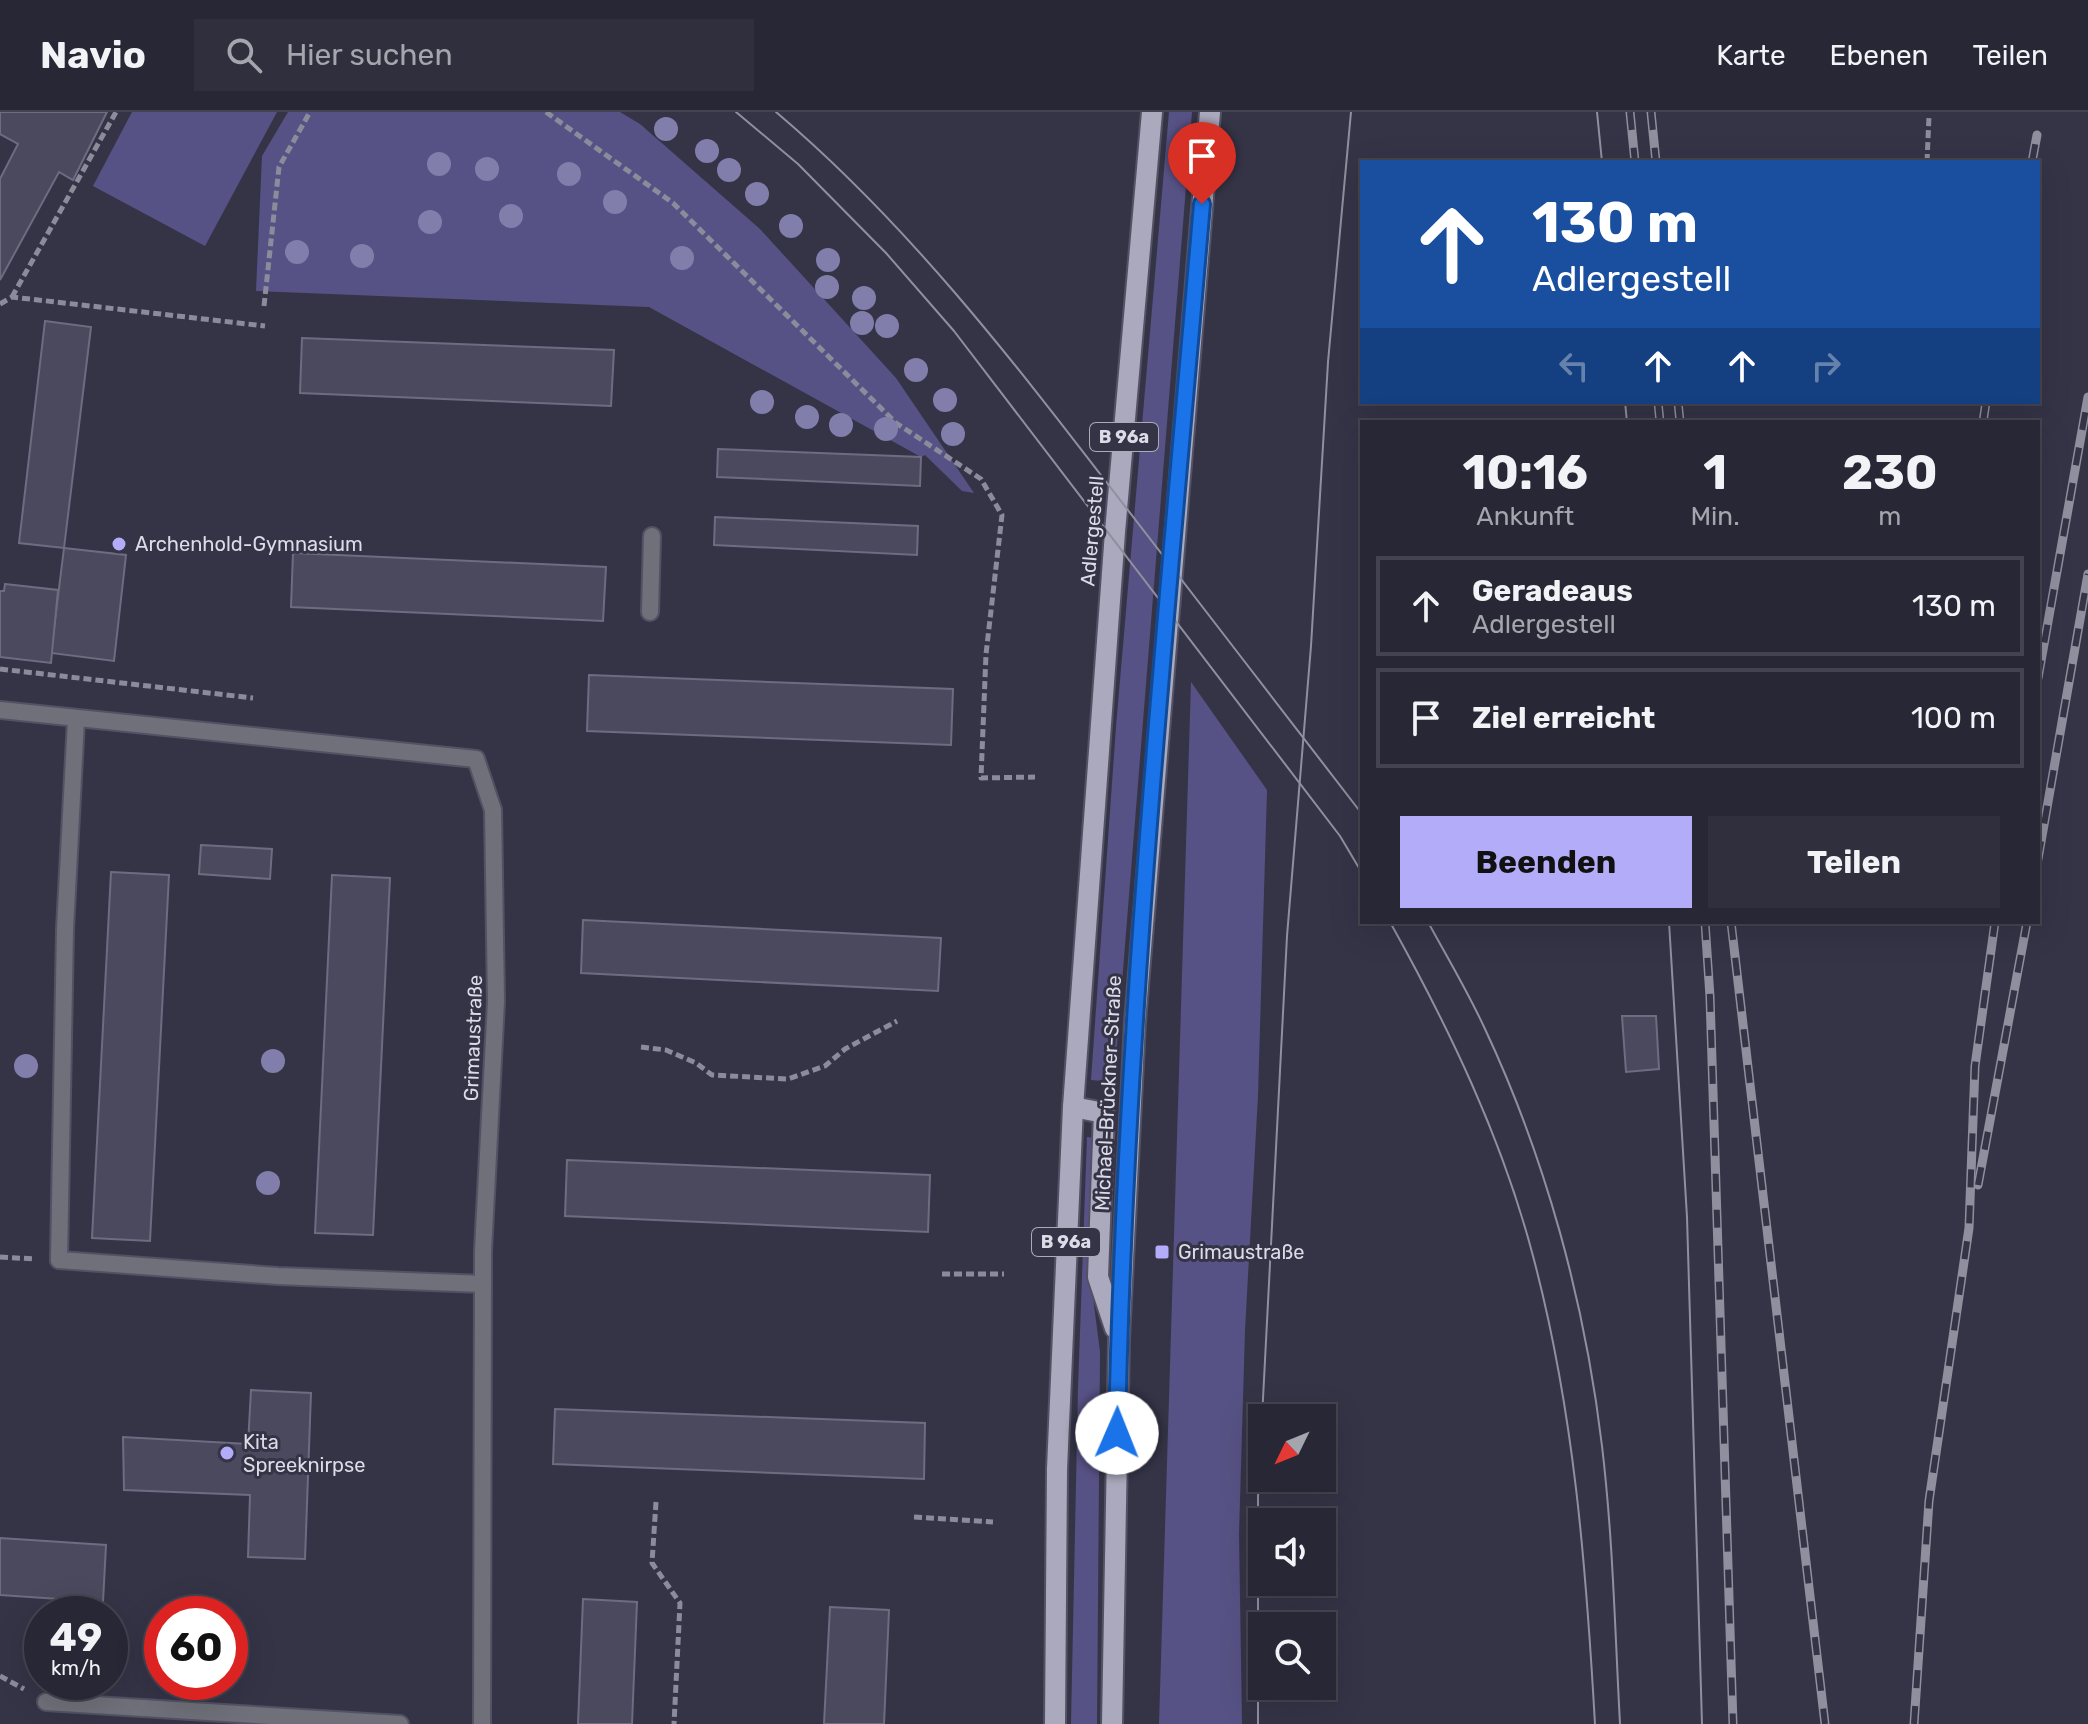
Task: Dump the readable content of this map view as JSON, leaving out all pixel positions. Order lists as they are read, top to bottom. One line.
{"streets":{"main road":["B 96a","Adlergestell","Michael-Brückner-Straße"],"street":["Grimaustraße"]},"crossings":[["Adlergestell","Michael-Brückner-Straße"]],"places":{"other":["Archenhold-Gymnasium","Kita Spreeknirpse"],"transit":["Grimaustraße"]},"north":"bottom left","page":{"header":"Navio","search":"Hier suchen","nav":["Karte","Ebenen","Teilen"],"turn":["130 m","Adlergestell"],"eta":["10:16","Ankunft","1","Min.","230","m"],"list":[{"name":"Geradeaus","note":"Adlergestell","value":"130 m"},{"name":"Ziel erreicht","value":"100 m"}],"buttons":["Beenden","Teilen"],"speed":"49 km/h","limit":"60"}}
